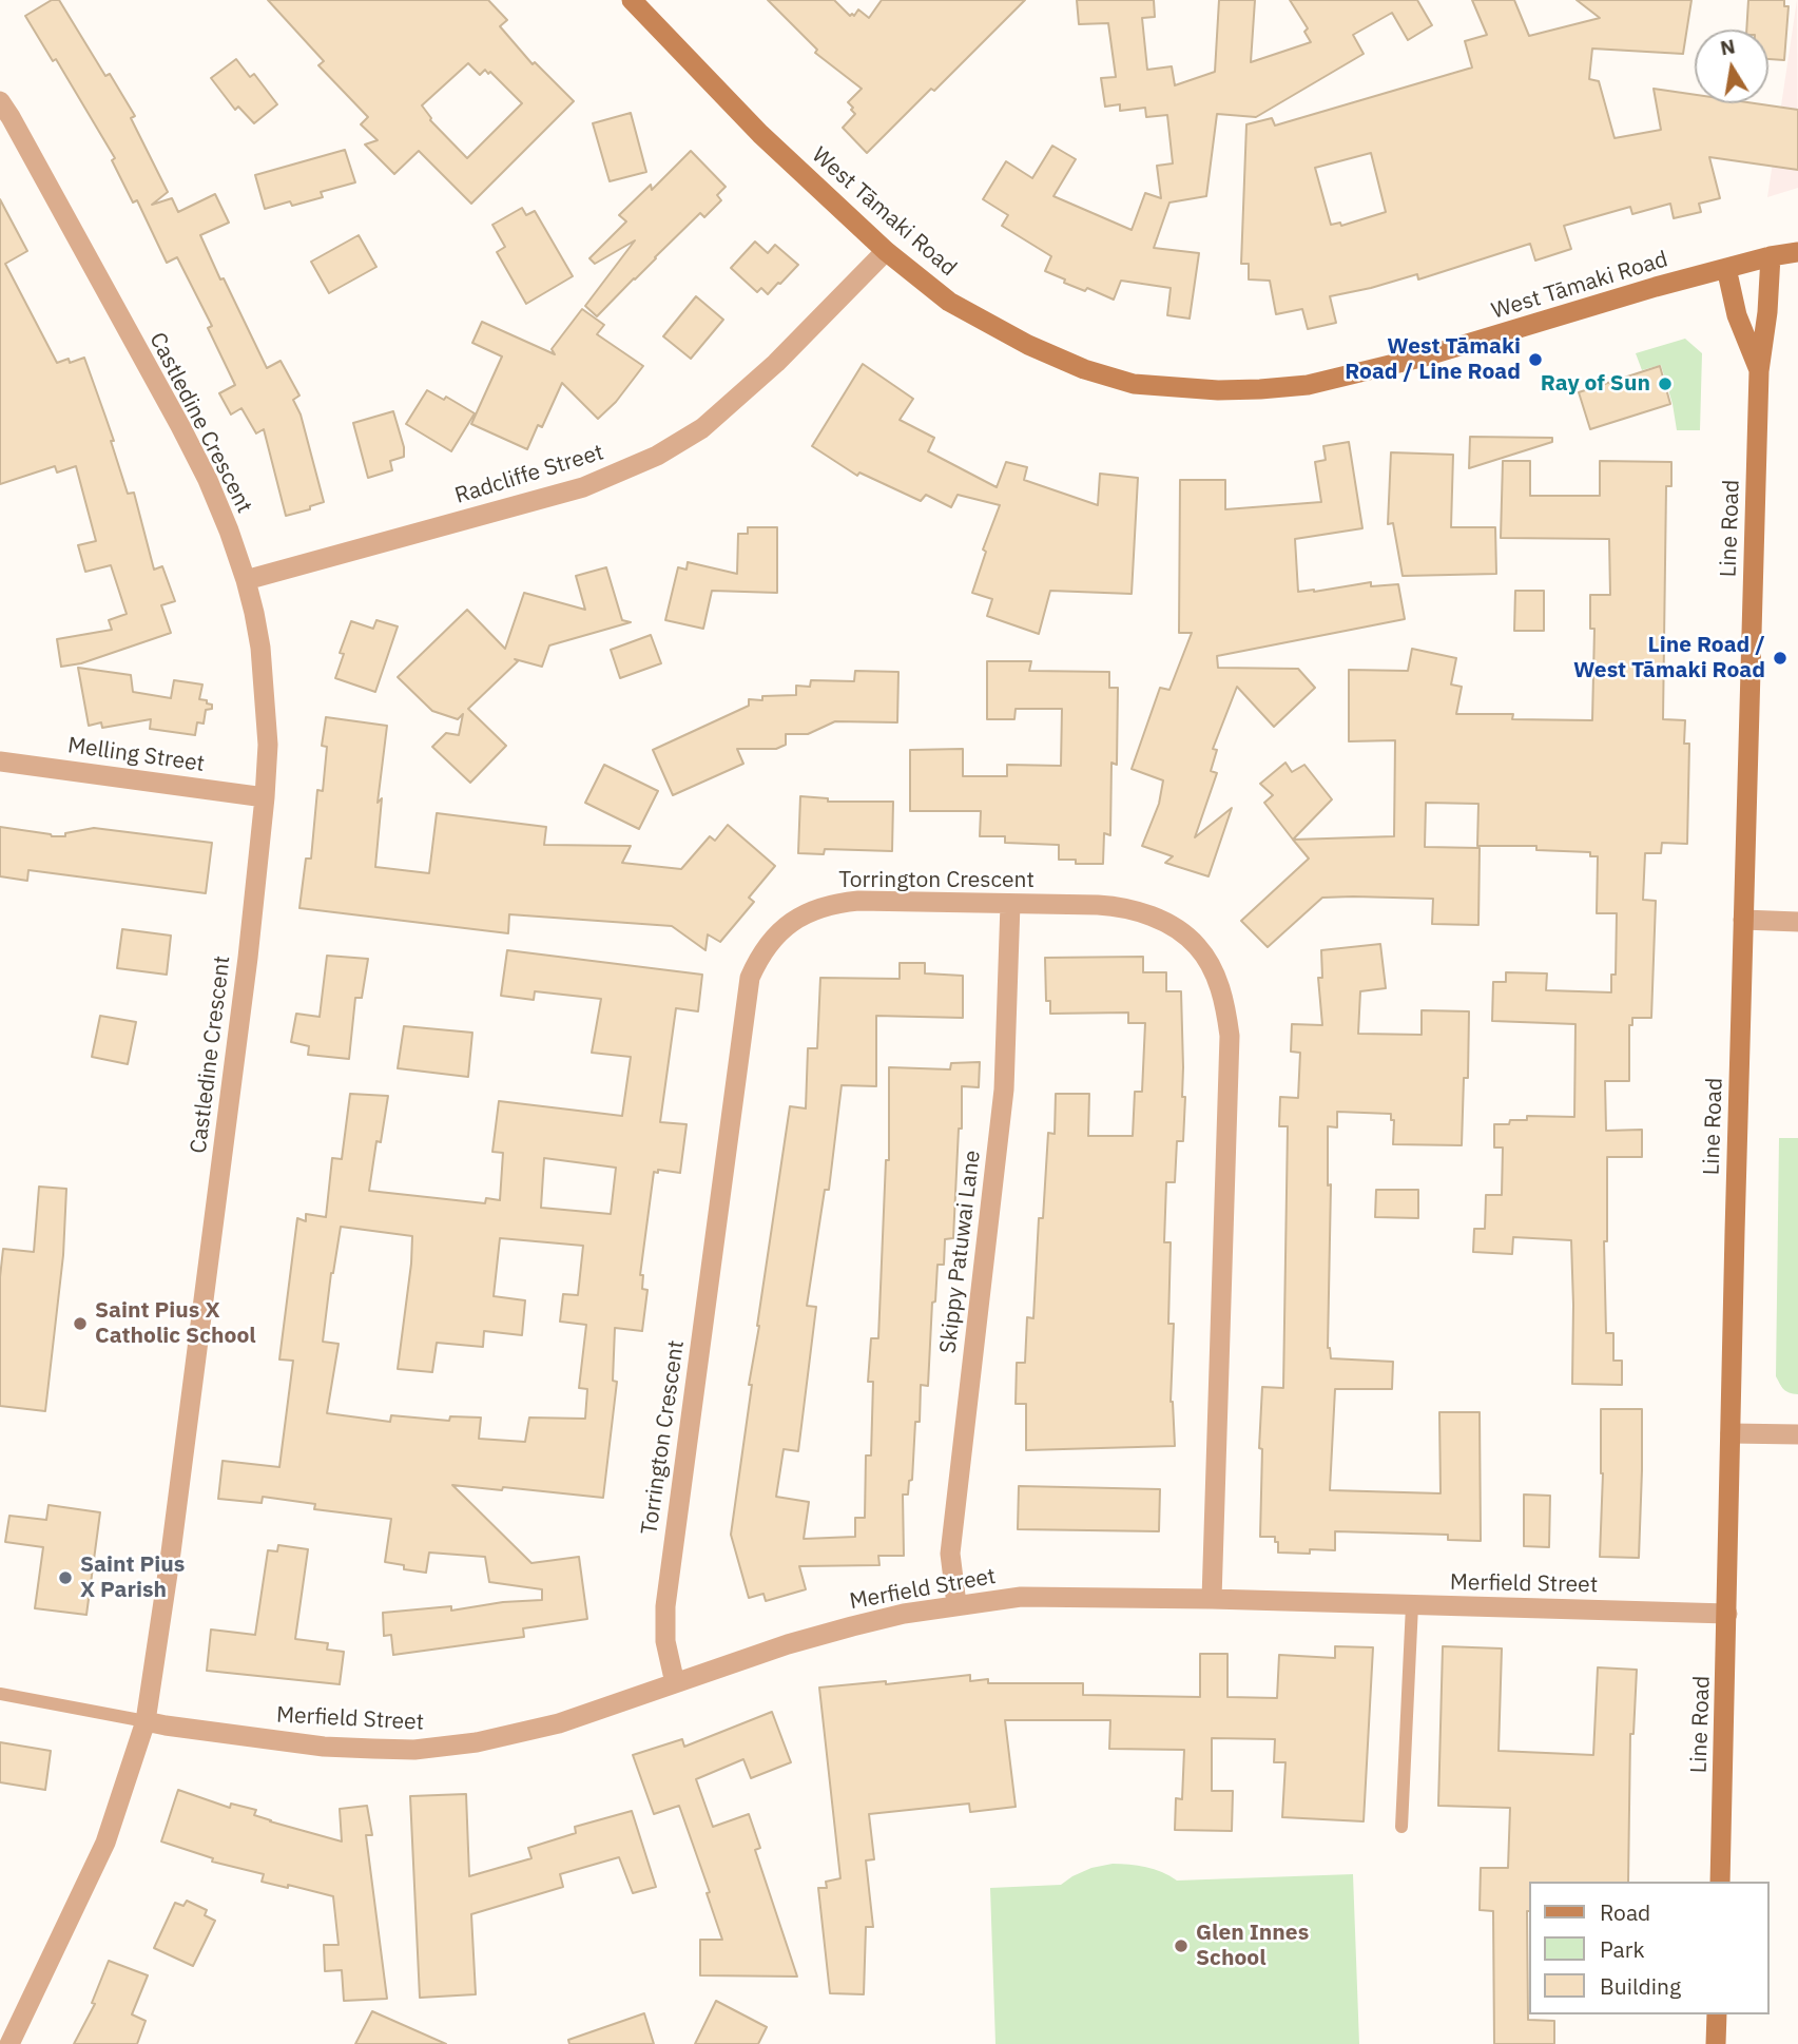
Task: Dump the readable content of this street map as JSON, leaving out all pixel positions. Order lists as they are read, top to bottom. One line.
{"streets":{"main road":["West Tāmaki Road","Line Road"],"street":["Castledine Crescent","Radcliffe Street","Melling Street","Torrington Crescent","Skippy Patuwai Lane","Merfield Street"]},"crossings":[["West Tāmaki Road","Radcliffe Street"],["West Tāmaki Road","Line Road"],["Castledine Crescent","Radcliffe Street"],["Castledine Crescent","Melling Street"],["Castledine Crescent","Merfield Street"],["Line Road","Merfield Street"],["Torrington Crescent","Skippy Patuwai Lane"],["Torrington Crescent","Merfield Street"],["Skippy Patuwai Lane","Merfield Street"]],"places":["West Tāmaki Road / Line Road","Ray of Sun","Line Road / West Tāmaki Road","Saint Pius X Catholic School","Saint Pius X Parish","Glen Innes School"],"legend":["Road","Park","Building"],"north":"top"}
